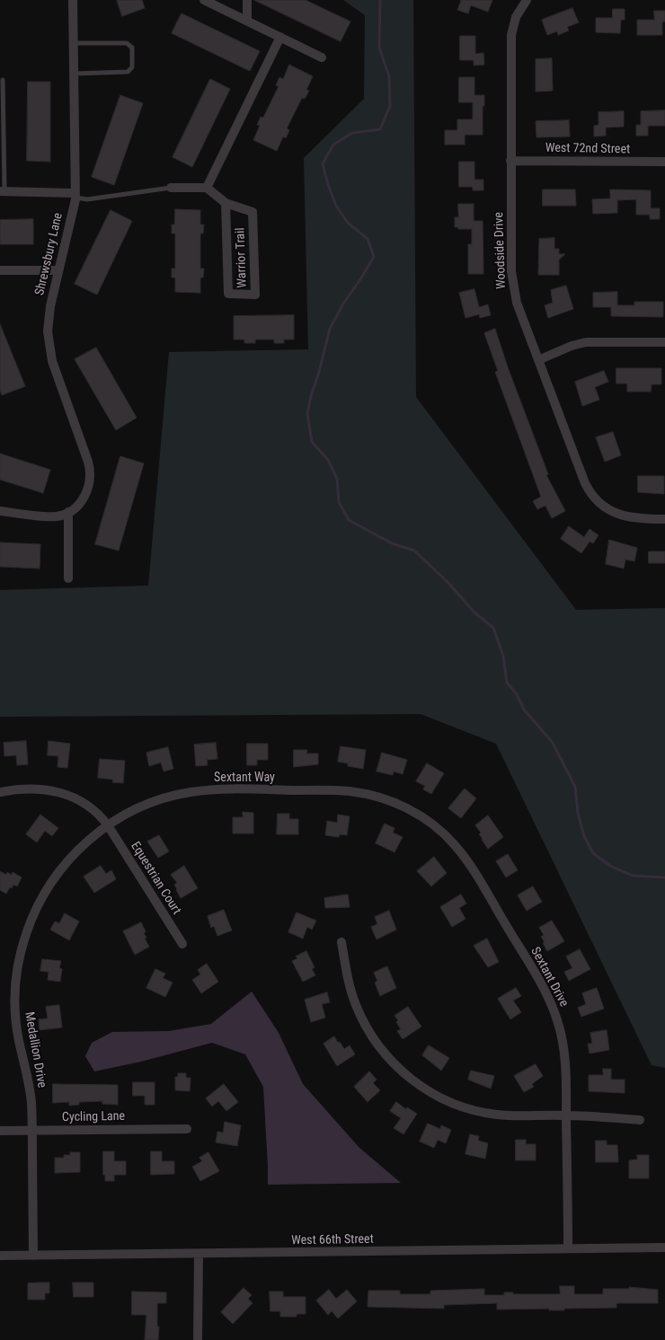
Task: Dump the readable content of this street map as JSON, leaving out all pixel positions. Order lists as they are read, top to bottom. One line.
{"streets":{"street":["West 72nd Street","Woodside Drive","Shrewsbury Lane","Warrior Trail","Sextant Way","Equestrian Court","Sextant Drive","Medallion Drive","Cycling Lane","West 66th Street"]},"crossings":[["West 72nd Street","Woodside Drive"],["Sextant Way","Equestrian Court"],["Sextant Way","Sextant Drive"],["Sextant Way","Medallion Drive"],["Equestrian Court","Medallion Drive"],["Sextant Drive","West 66th Street"],["Medallion Drive","Cycling Lane"],["Medallion Drive","West 66th Street"]]}
